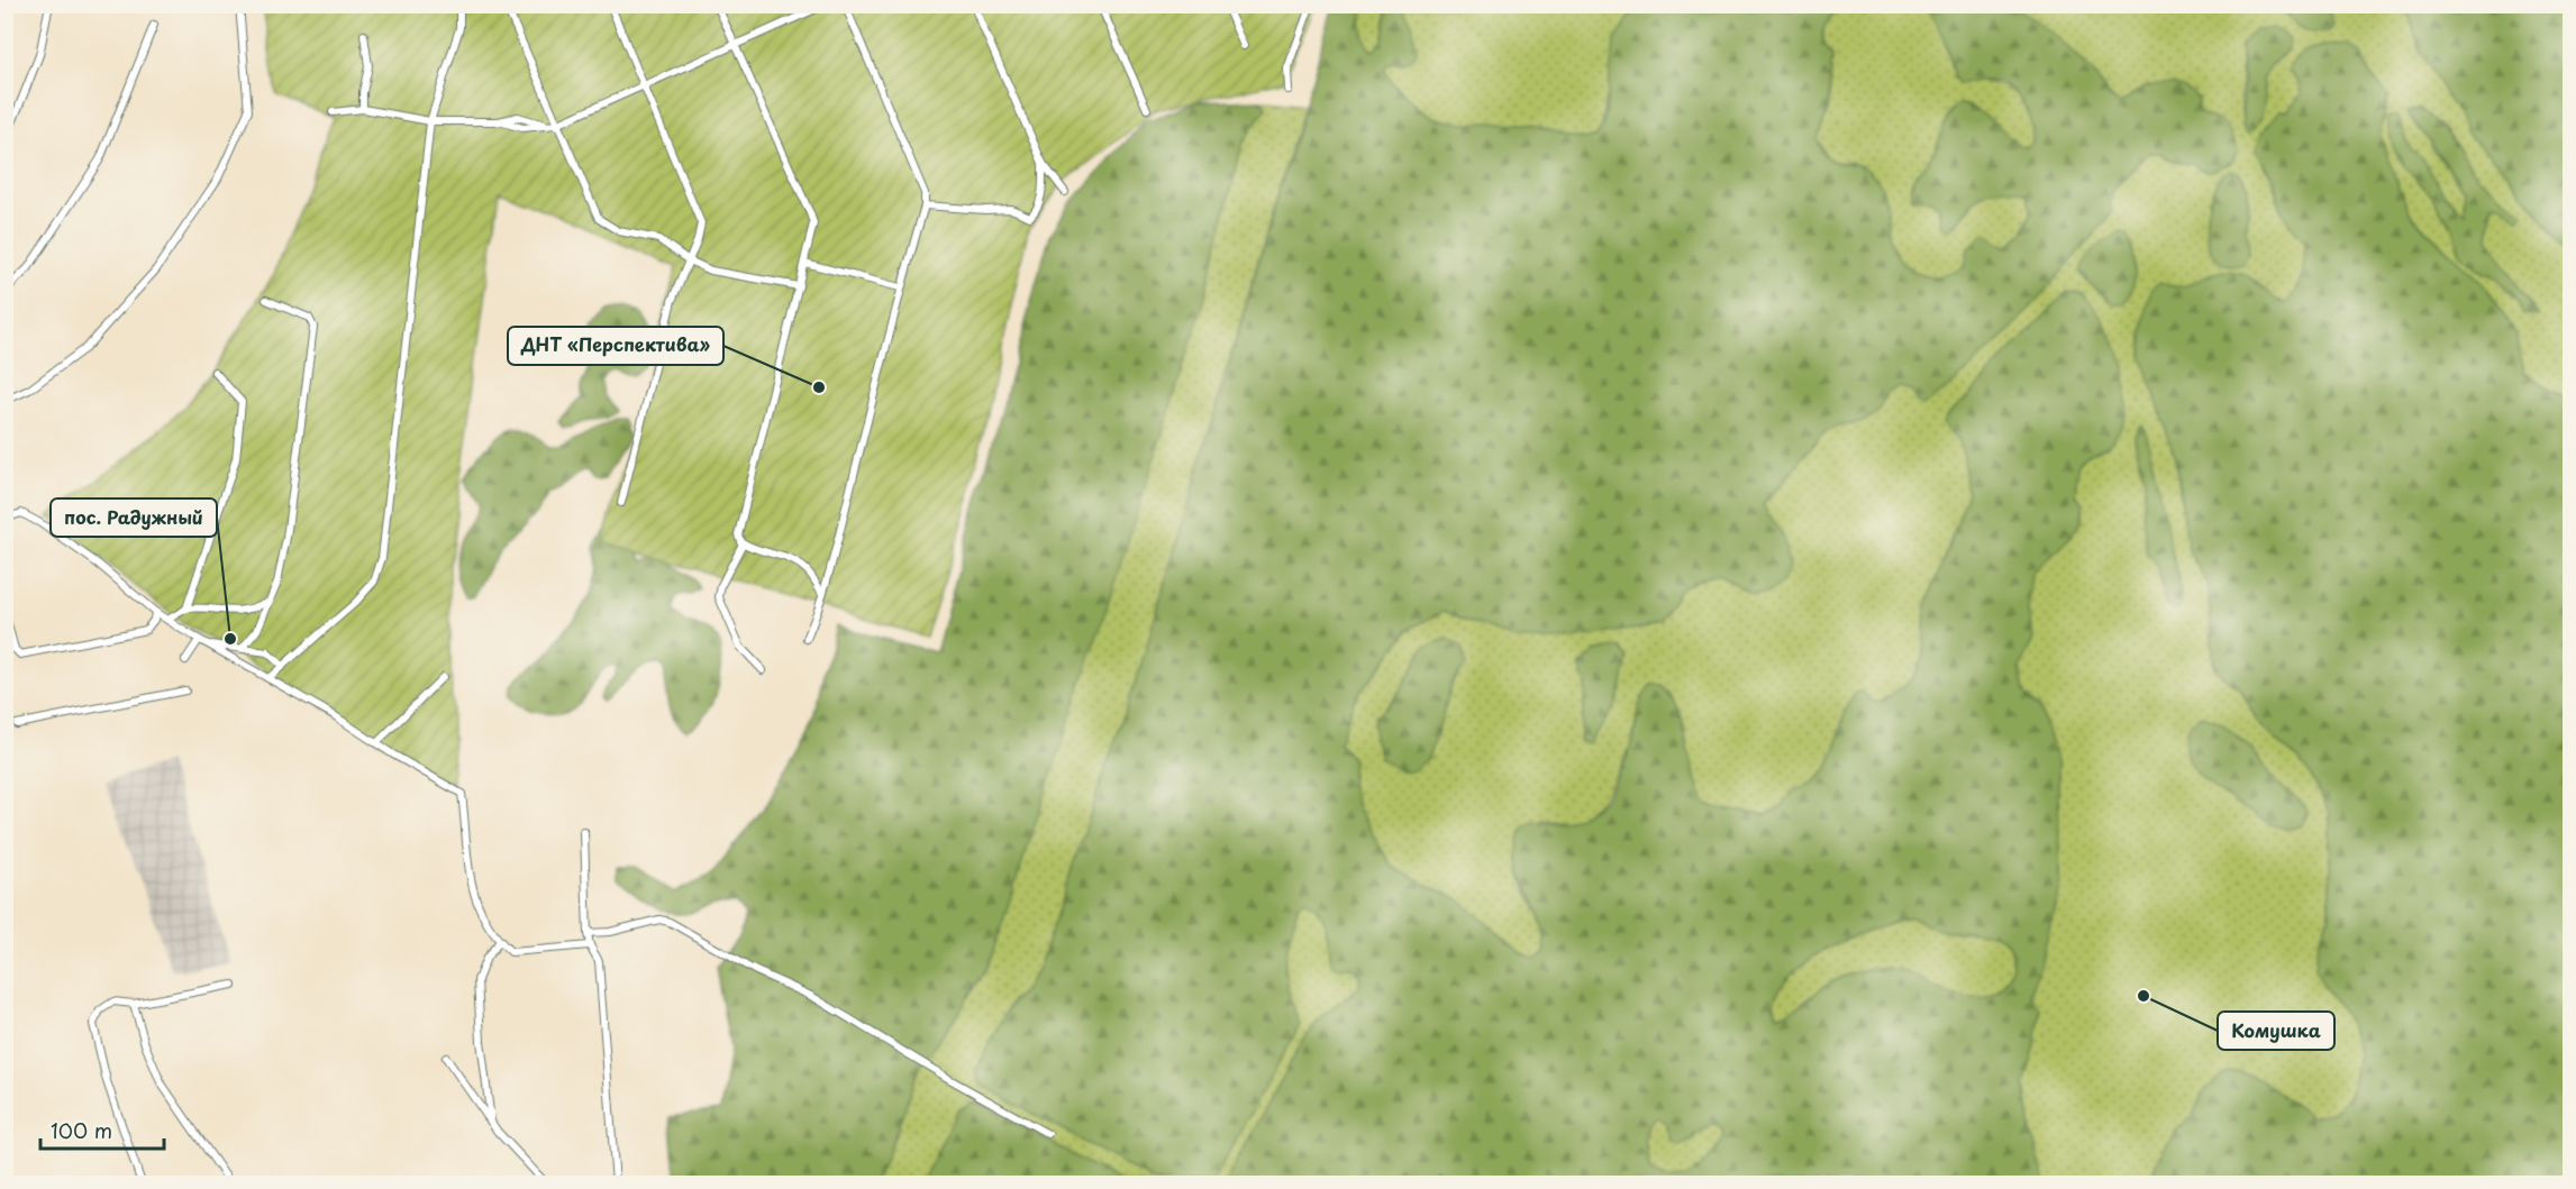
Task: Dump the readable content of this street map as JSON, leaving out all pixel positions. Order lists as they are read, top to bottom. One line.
{"places":["ДНТ «Перспектива»","пос. Радужный","Комушка"],"scale_bar":"100 m"}
